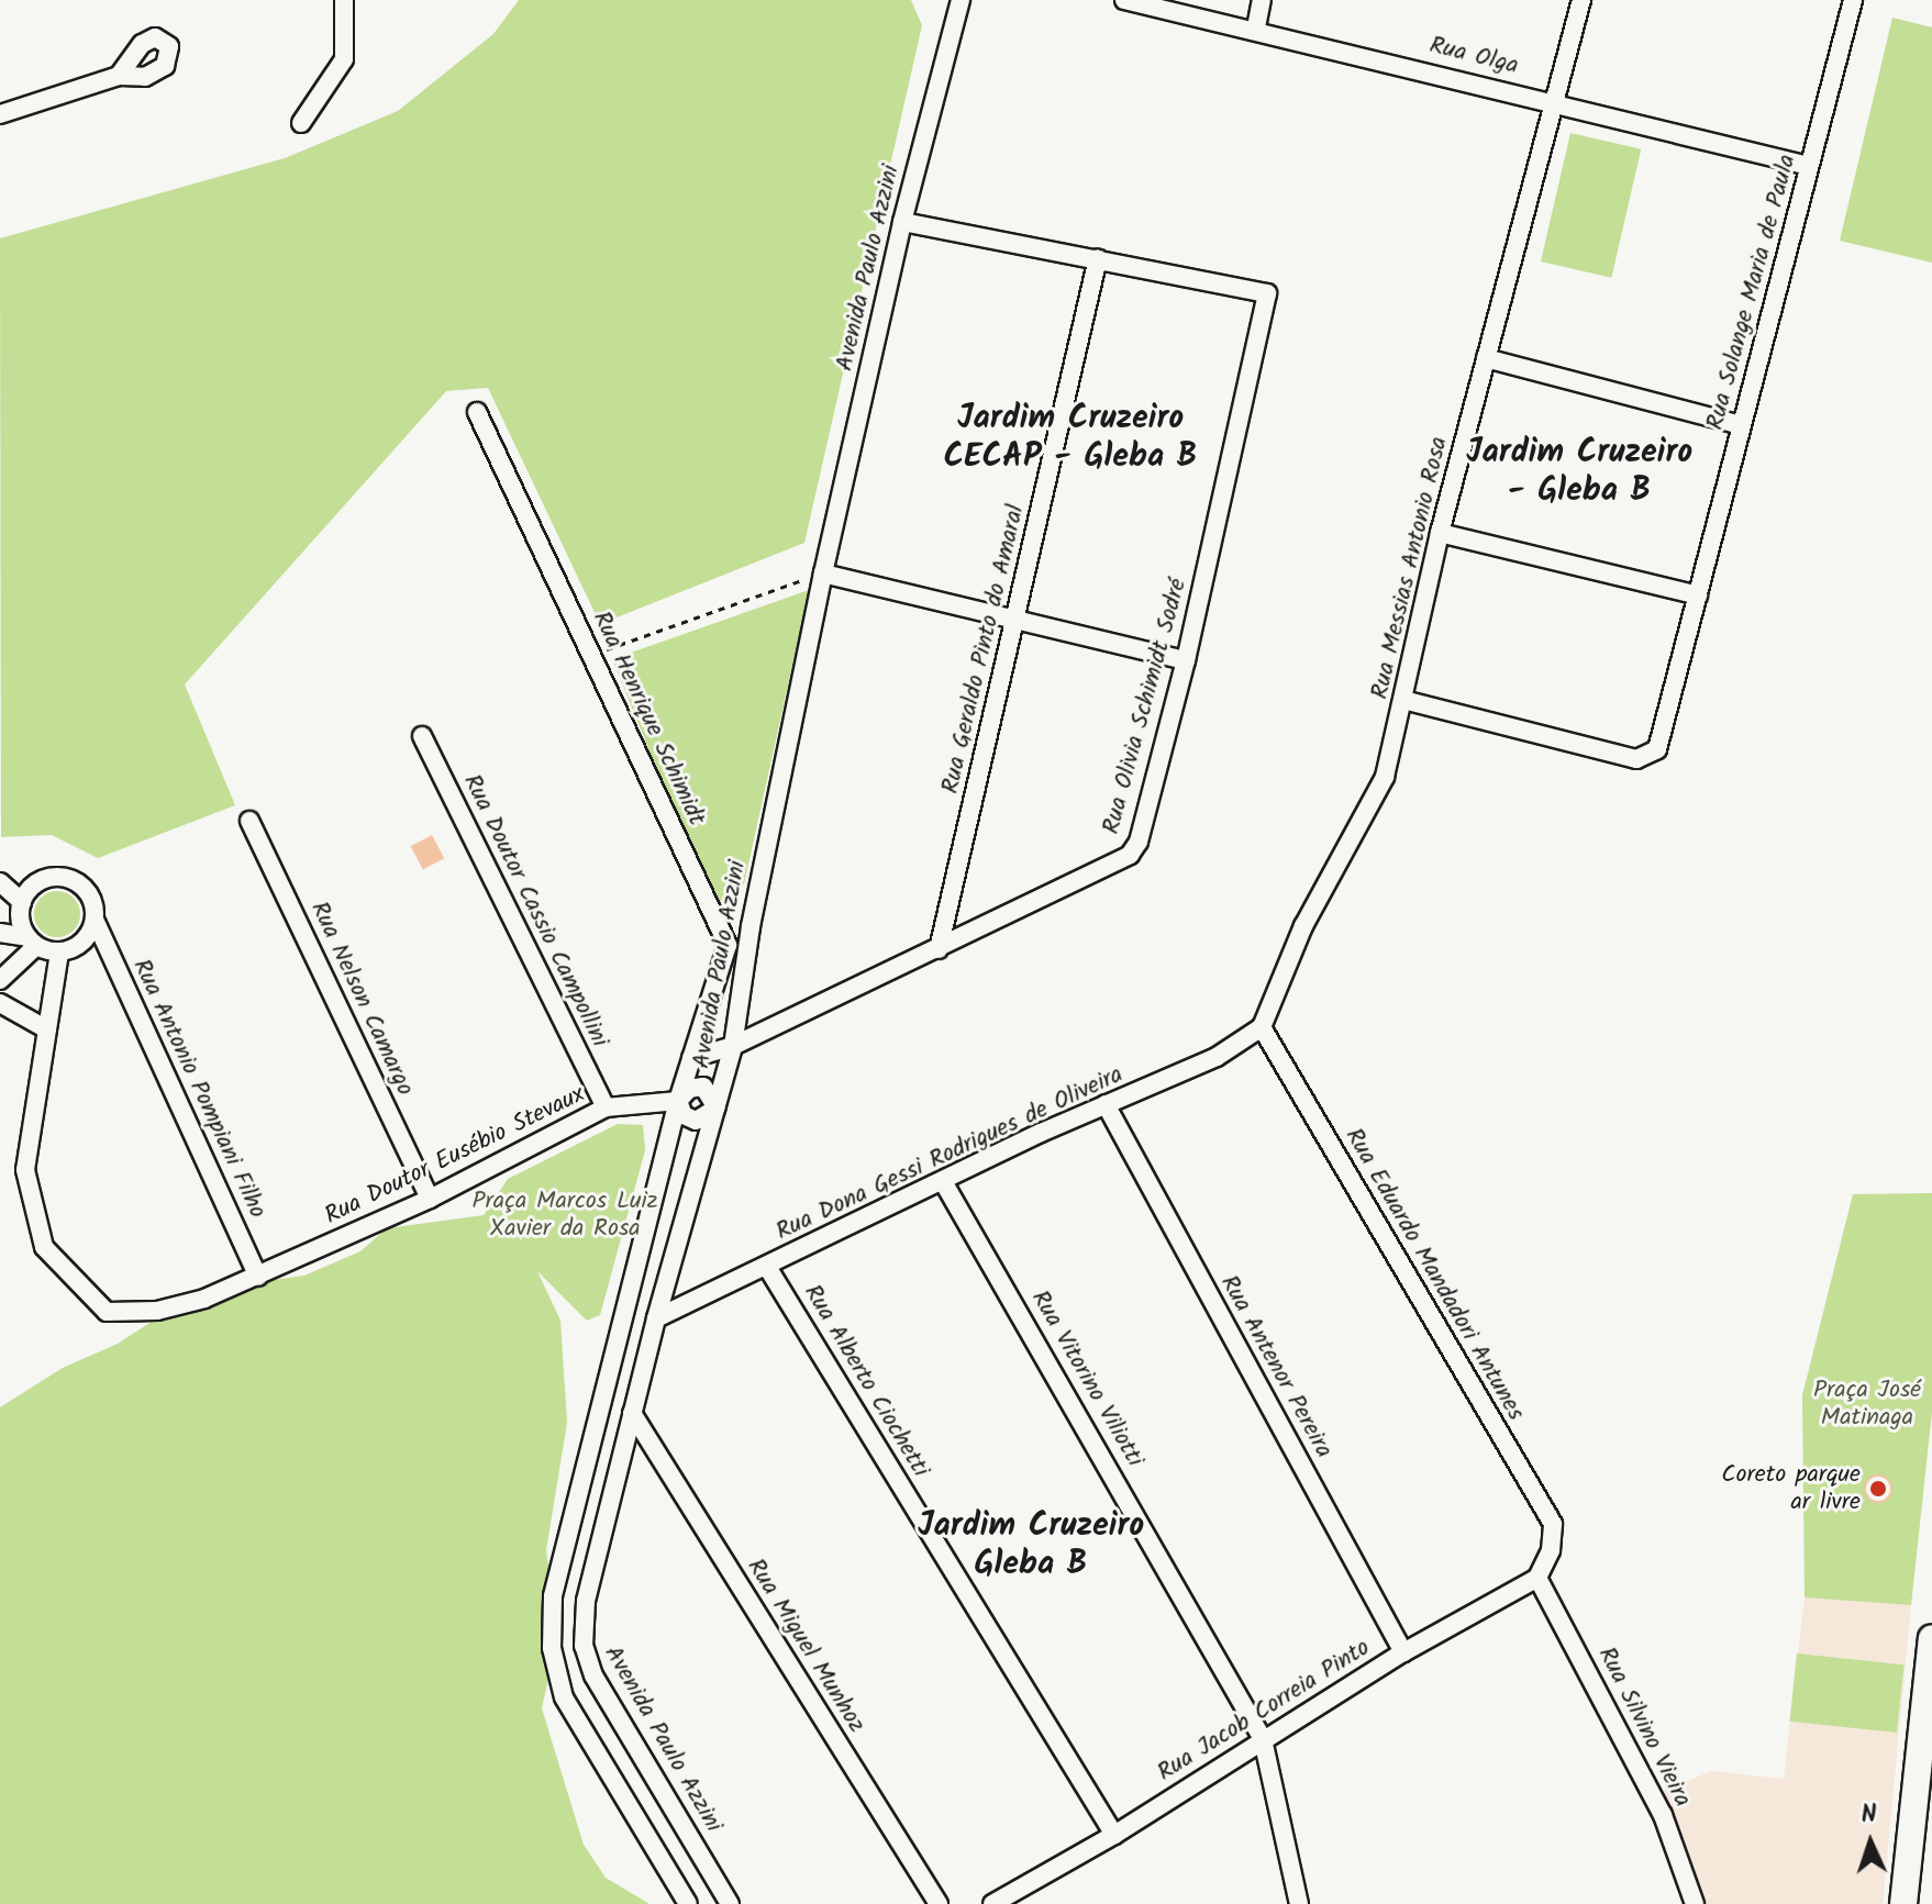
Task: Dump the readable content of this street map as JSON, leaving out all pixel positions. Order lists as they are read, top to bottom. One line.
{"streets":{"street":["Rua Olga","Avenida Paulo Azzini","Rua Solange Maria de Paula","Rua Messias Antonio Rosa","Rua Geraldo Pinto do Amaral","Rua Olivia Schimidt Sodré","Rua Henrique Schimidt","Rua Doutor Cassio Campollini","Rua Nelson Camargo","Rua Antonio Pompiani Filho","Rua Dona Gessi Rodrigues de Oliveira","Rua Doutor Eusébio Stevaux","Rua Eduardo Mandadori Antunes","Rua Antenor Pereira","Rua Vitorino Viliotti","Rua Alberto Ciochetti","Rua Miguel Munhoz","Rua Jacob Correia Pinto","Rua Silvino Vieira"]},"crossings":[["Rua Olga","Rua Solange Maria de Paula"],["Rua Olga","Rua Messias Antonio Rosa"],["Avenida Paulo Azzini","Rua Olivia Schimidt Sodré"],["Avenida Paulo Azzini","Rua Dona Gessi Rodrigues de Oliveira"],["Avenida Paulo Azzini","Rua Miguel Munhoz"],["Rua Solange Maria de Paula","Rua Messias Antonio Rosa"],["Rua Messias Antonio Rosa","Rua Dona Gessi Rodrigues de Oliveira"],["Rua Messias Antonio Rosa","Rua Eduardo Mandadori Antunes"],["Rua Geraldo Pinto do Amaral","Rua Olivia Schimidt Sodré"],["Rua Doutor Cassio Campollini","Rua Doutor Eusébio Stevaux"],["Rua Nelson Camargo","Rua Doutor Eusébio Stevaux"],["Rua Antonio Pompiani Filho","Rua Doutor Eusébio Stevaux"],["Rua Dona Gessi Rodrigues de Oliveira","Rua Eduardo Mandadori Antunes"],["Rua Dona Gessi Rodrigues de Oliveira","Rua Antenor Pereira"],["Rua Dona Gessi Rodrigues de Oliveira","Rua Vitorino Viliotti"],["Rua Dona Gessi Rodrigues de Oliveira","Rua Alberto Ciochetti"],["Rua Eduardo Mandadori Antunes","Rua Jacob Correia Pinto"],["Rua Eduardo Mandadori Antunes","Rua Silvino Vieira"],["Rua Antenor Pereira","Rua Jacob Correia Pinto"],["Rua Vitorino Viliotti","Rua Jacob Correia Pinto"],["Rua Alberto Ciochetti","Rua Jacob Correia Pinto"],["Rua Jacob Correia Pinto","Rua Silvino Vieira"]],"districts":["Jardim Cruzeiro CECAP - Gleba B","Jardim Cruzeiro - Gleba B","Jardim Cruzeiro Gleba B"],"parks":["Praça Marcos Luiz Xavier da Rosa","Praça José Matinaga"],"places":["Coreto parque ar livre"],"north":"top"}
